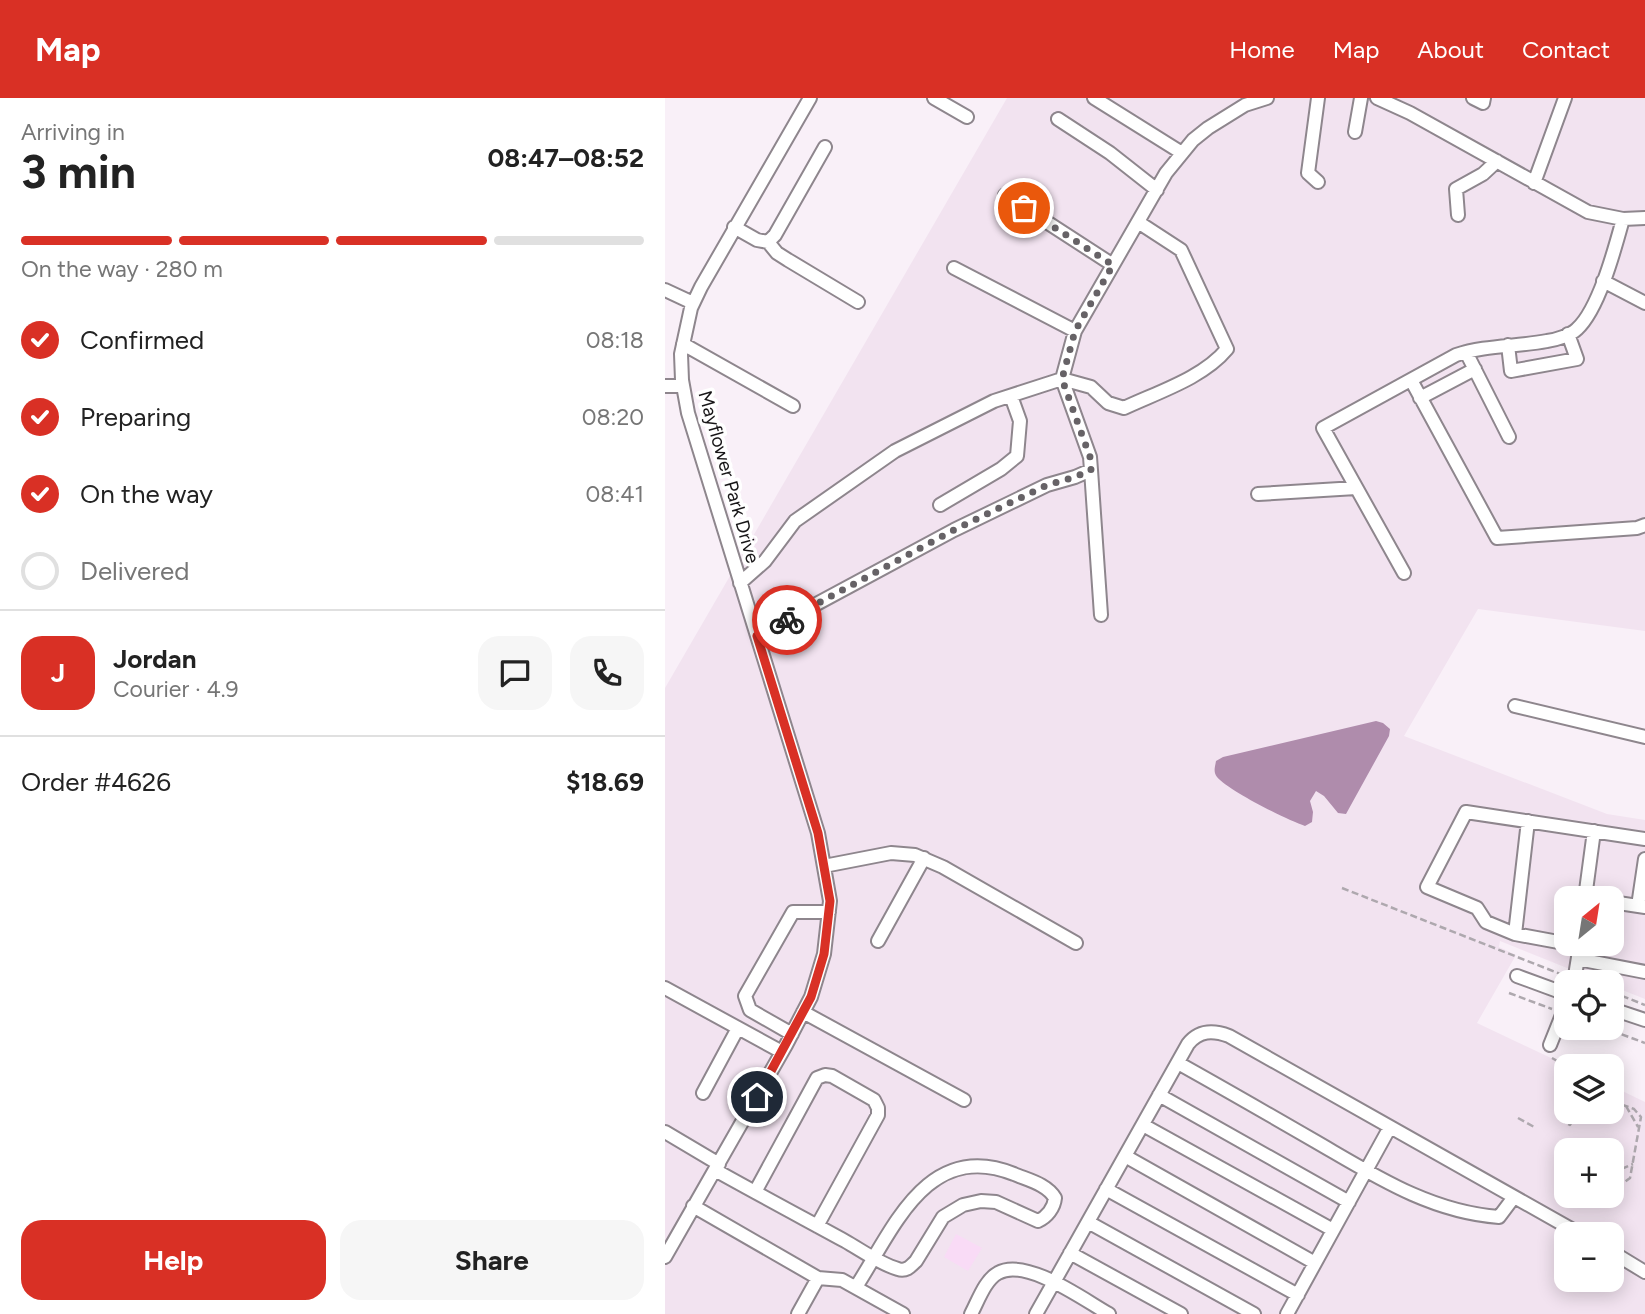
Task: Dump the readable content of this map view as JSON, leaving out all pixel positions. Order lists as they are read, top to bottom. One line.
{"streets":{"street":["Mayflower Park Drive"]},"north":"top right","page":{"header":"Map","nav":["Home","Map","About","Contact"],"heading":["3 min","Arriving in","08:47–08:52"],"panel":["Jordan","Courier · 4.9","Order #4626","$18.69"],"bar":"On the way · 280 m","list":[["Confirmed","08:18"],["Preparing","08:20"],["On the way","08:41"],"Delivered"],"round":"J","map_buttons":["+","−"],"buttons":["Help","Share"]}}
